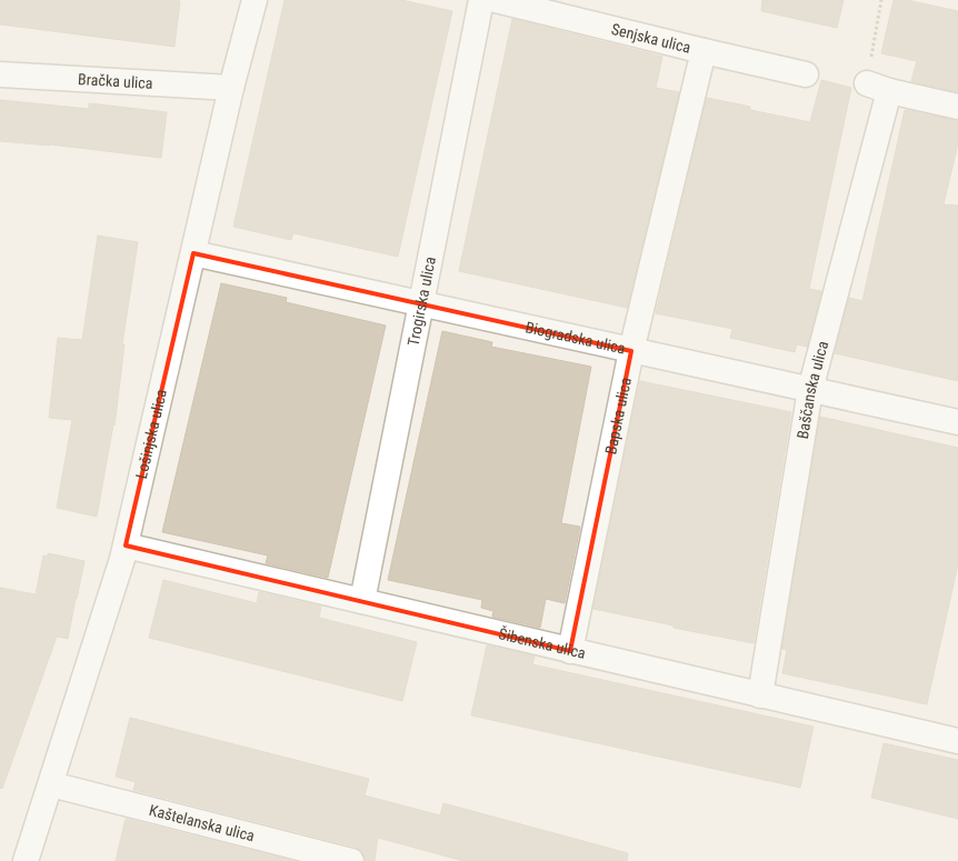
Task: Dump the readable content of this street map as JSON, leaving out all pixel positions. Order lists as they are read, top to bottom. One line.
{"streets":{"street":["Senjska ulica","Bračka ulica","Trogirska ulica","Biogradska ulica","Baščanska ulica","Bapska ulica","Lošinjska ulica","Šibenska ulica","Kaštelanska ulica"]},"crossings":[["Senjska ulica","Bapska ulica"],["Bračka ulica","Lošinjska ulica"],["Trogirska ulica","Biogradska ulica"],["Trogirska ulica","Šibenska ulica"],["Biogradska ulica","Baščanska ulica"],["Biogradska ulica","Bapska ulica"],["Biogradska ulica","Lošinjska ulica"],["Baščanska ulica","Šibenska ulica"],["Bapska ulica","Šibenska ulica"],["Lošinjska ulica","Šibenska ulica"],["Lošinjska ulica","Kaštelanska ulica"]]}
